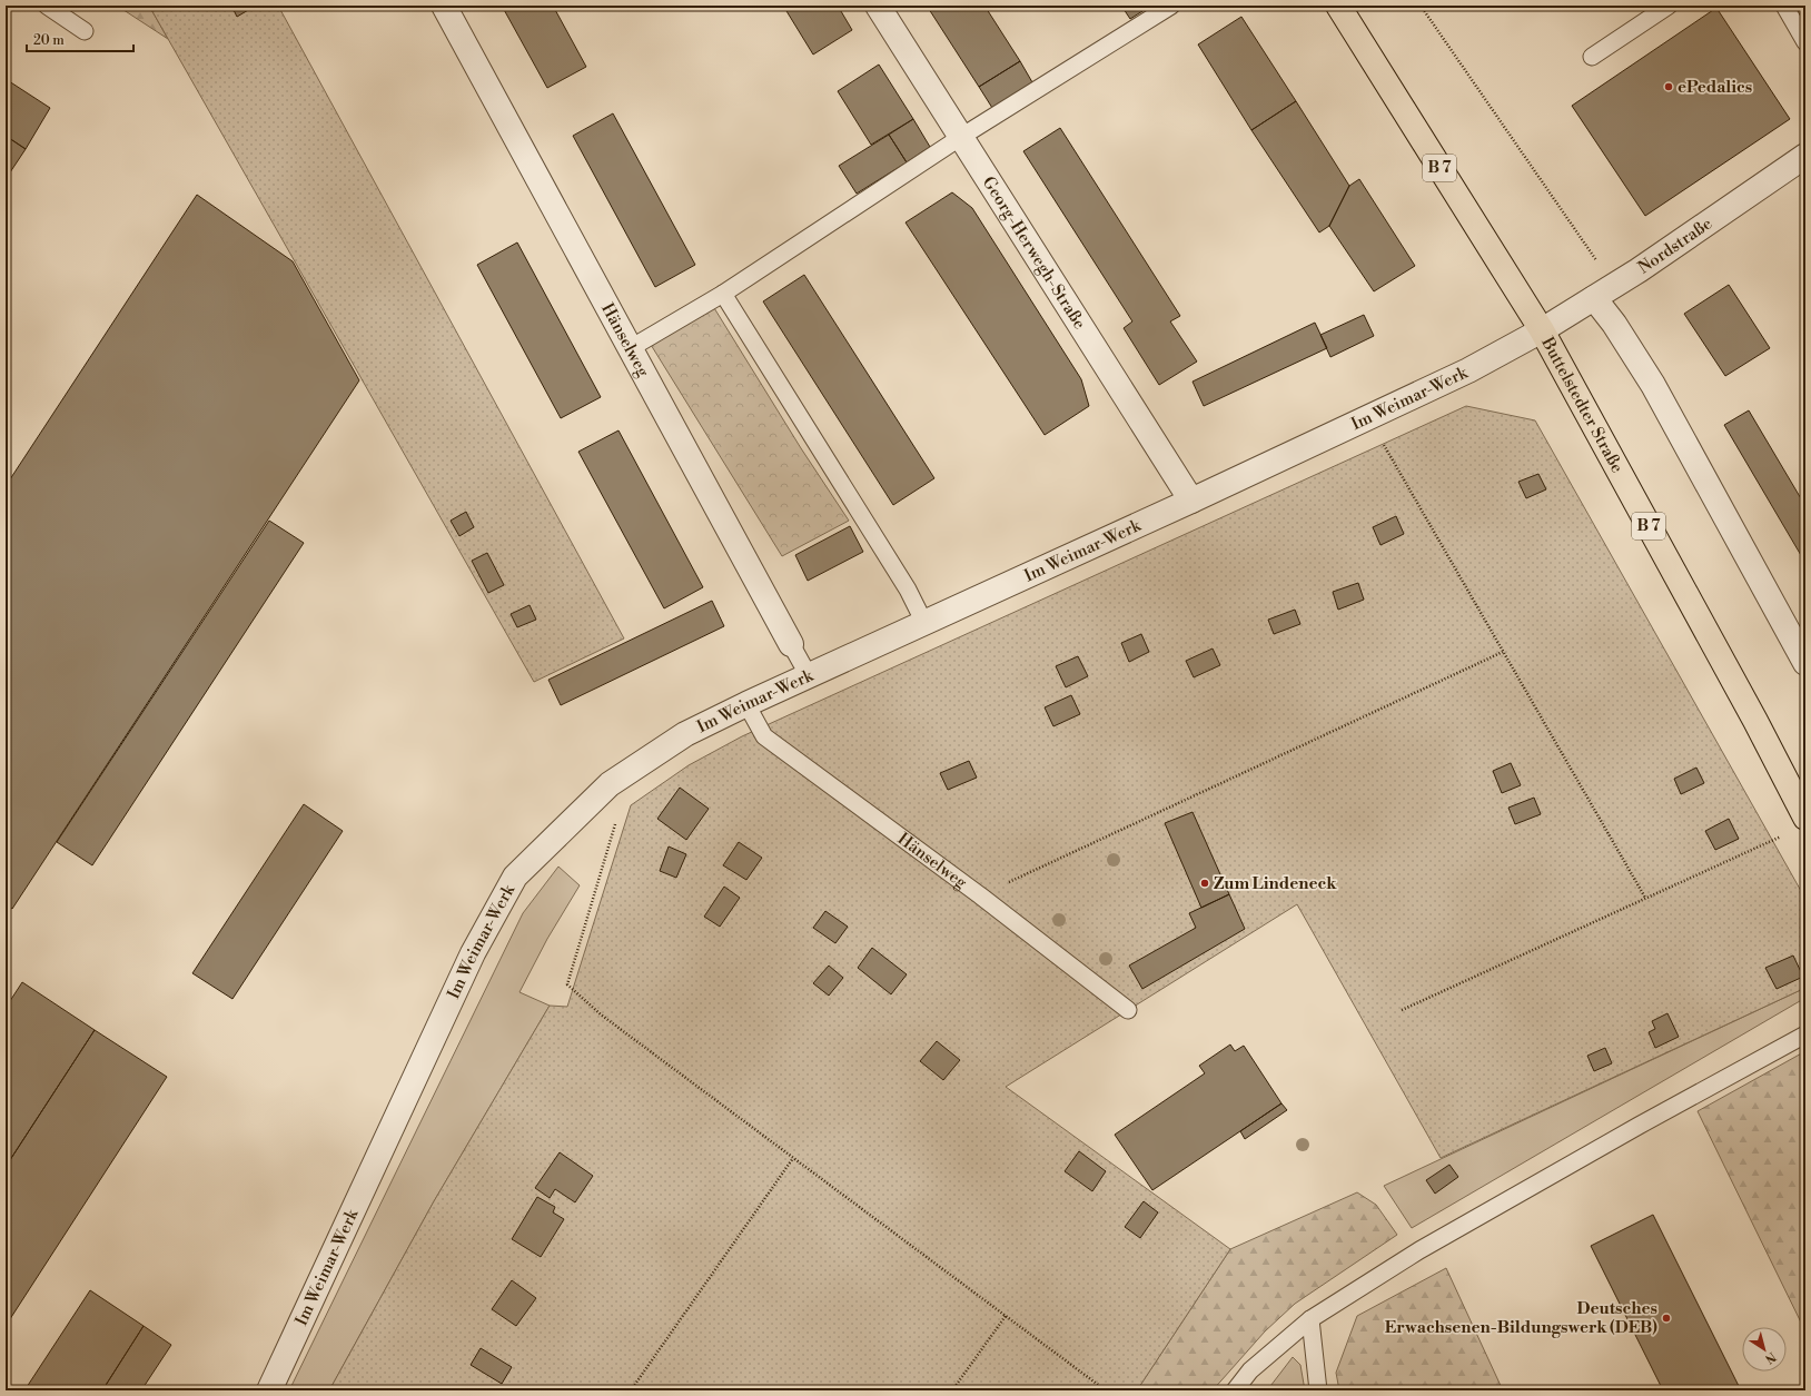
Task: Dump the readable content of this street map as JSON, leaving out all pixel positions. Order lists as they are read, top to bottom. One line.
{"streets":{"main road":["B 7","Buttelstedter Straße"],"street":["Nordstraße","Georg-Herwegh-Straße","Hänselweg","Im Weimar-Werk"]},"crossings":[["Nordstraße","Im Weimar-Werk"],["Nordstraße","Buttelstedter Straße"],["Georg-Herwegh-Straße","Im Weimar-Werk"],["Hänselweg","Im Weimar-Werk"],["Im Weimar-Werk","Buttelstedter Straße"]],"places":["ePedalics","Zum Lindeneck","Deutsches Erwachsenen-Bildungswerk (DEB)"],"scale_bar":"20 m","north":"bottom right"}
